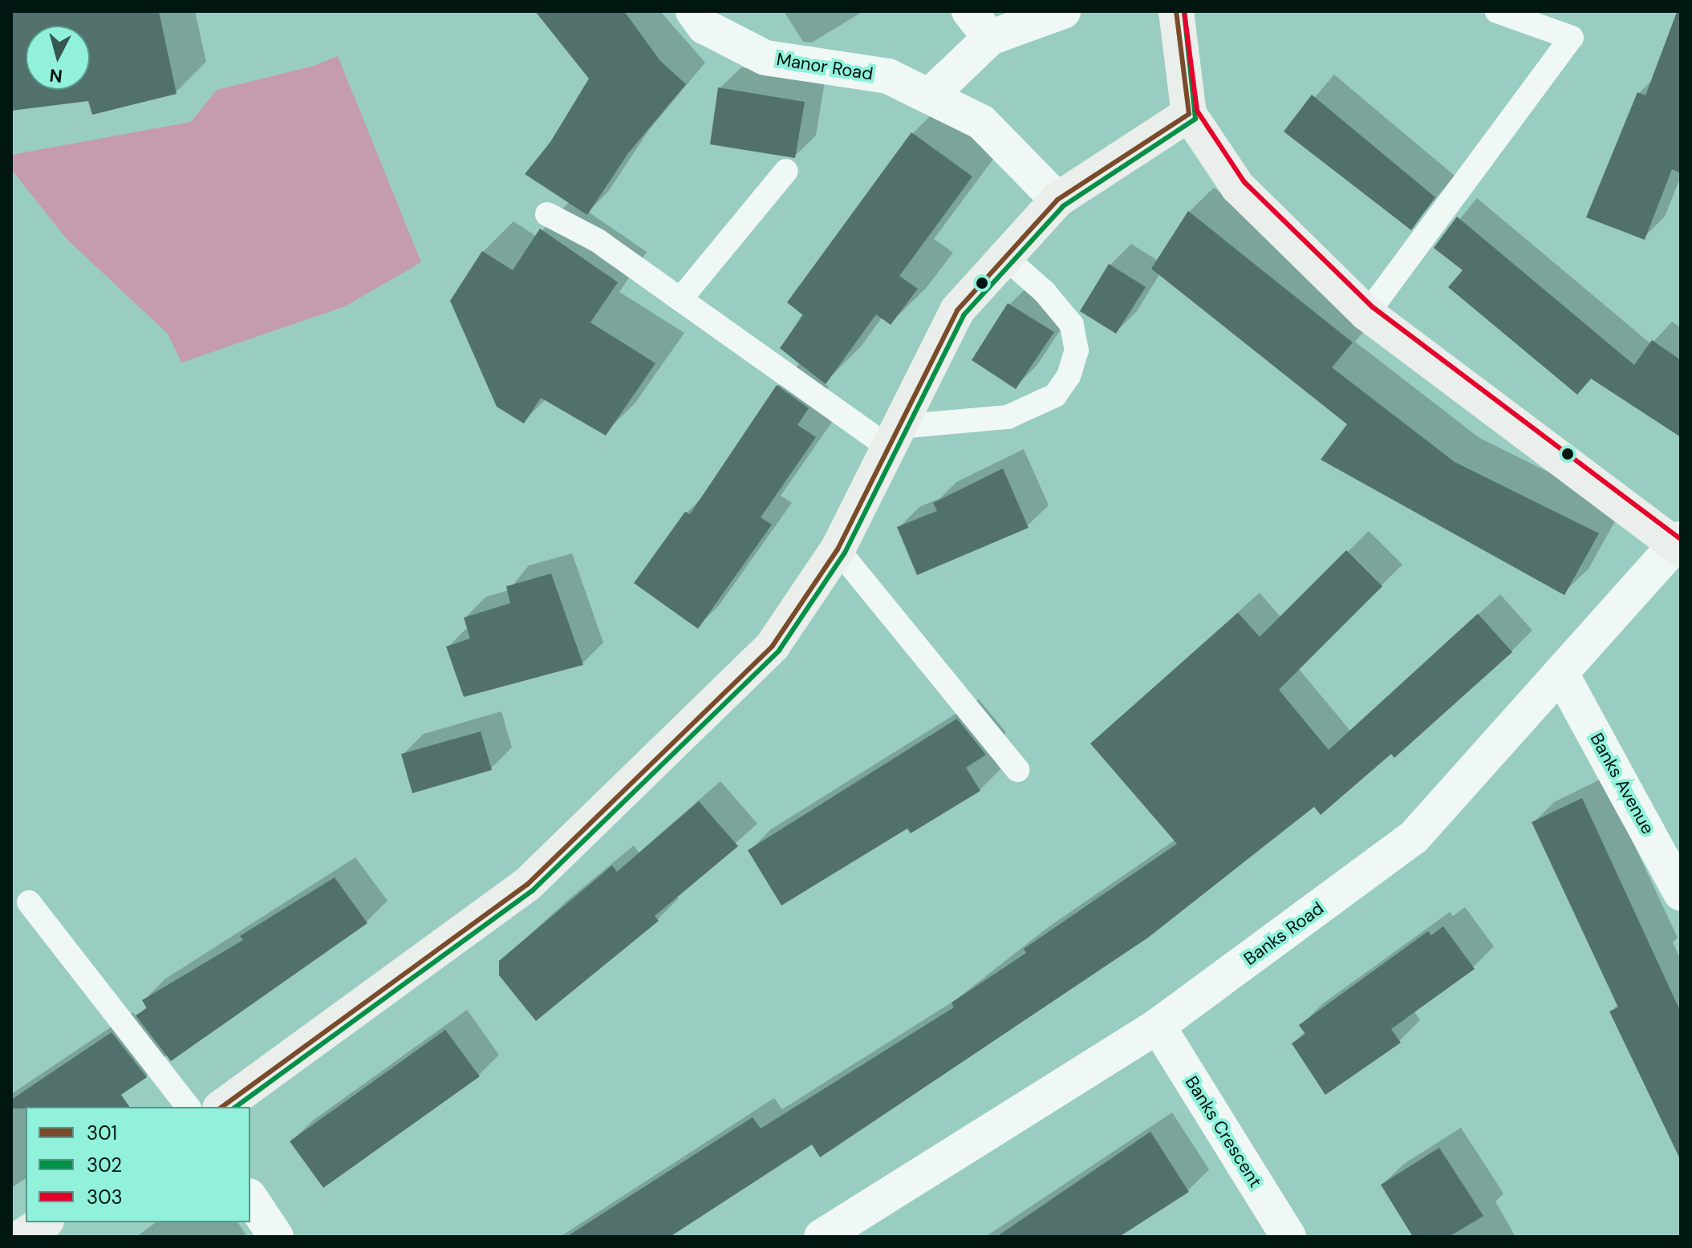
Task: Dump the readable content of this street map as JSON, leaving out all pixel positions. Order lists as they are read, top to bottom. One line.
{"streets":{"street":["Manor Road","Banks Avenue","Banks Road","Banks Crescent"]},"crossings":[["Banks Avenue","Banks Road"],["Banks Road","Banks Crescent"]],"lines":["transit line 301","transit line 302","transit line 303"],"legend":["301","302","303"],"north":"bottom"}
